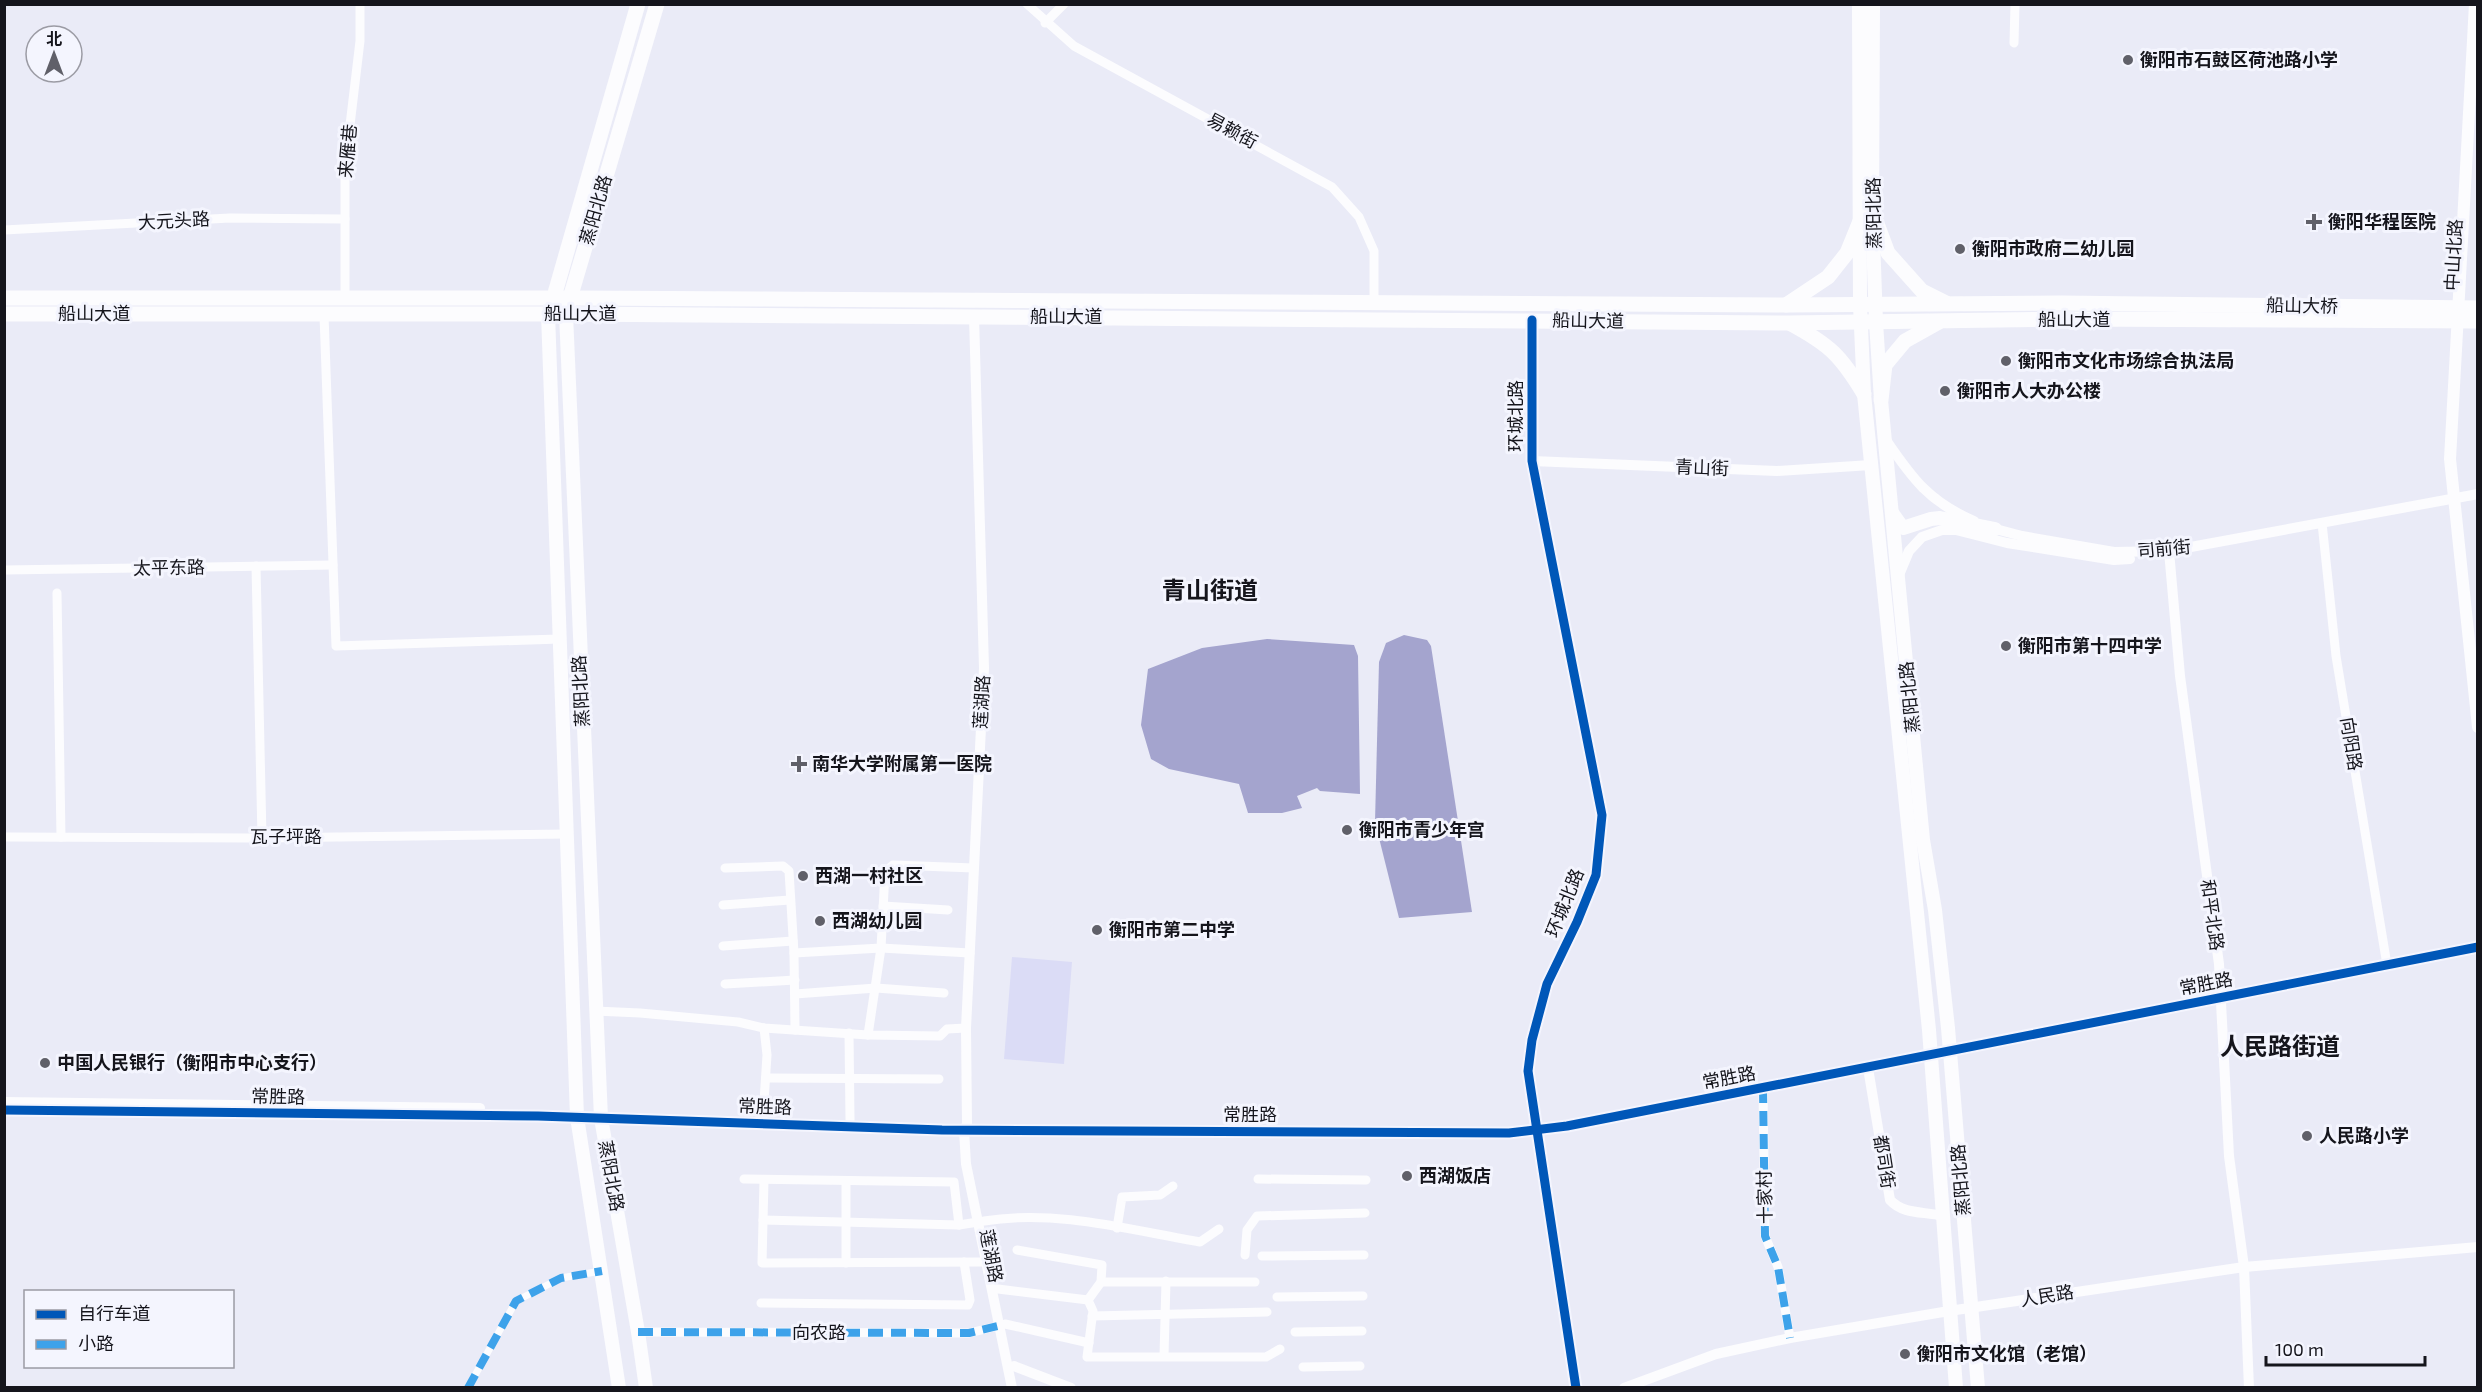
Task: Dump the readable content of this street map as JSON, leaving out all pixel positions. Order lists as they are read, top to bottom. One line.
{"streets":{"highway":["蒸阳北路","船山大桥","船山大道"],"main road":["中山北路"],"street":["易赖街","来雁巷","大元头路","环城北路","青山街","司前街","太平东路","莲湖路","向阳路","瓦子坪路","和平北路","常胜路","都司街","十家村","人民路","向农路"]},"crossings":[["易赖街","船山大道"],["来雁巷","大元头路"],["来雁巷","船山大道"],["蒸阳北路","船山大道"],["蒸阳北路","青山街"],["蒸阳北路","司前街"],["蒸阳北路","瓦子坪路"],["蒸阳北路","常胜路"],["蒸阳北路","都司街"],["蒸阳北路","人民路"],["蒸阳北路","向农路"],["中山北路","司前街"],["船山大桥","船山大道"],["船山大道","环城北路"],["船山大道","莲湖路"],["环城北路","青山街"],["环城北路","常胜路"],["司前街","向阳路"],["司前街","和平北路"],["莲湖路","常胜路"],["莲湖路","向农路"],["向阳路","常胜路"],["和平北路","常胜路"],["和平北路","人民路"],["常胜路","都司街"],["常胜路","十家村"],["十家村","人民路"]],"districts":["青山街道","人民路街道"],"places":{"other":["衡阳市石鼓区荷池路小学","衡阳市政府二幼儿园","衡阳市文化市场综合执法局","衡阳市人大办公楼","衡阳市第十四中学","衡阳市青少年宫","西湖一村社区","西湖幼儿园","衡阳市第二中学","中国人民银行（衡阳市中心支行）","人民路小学","西湖饭店","衡阳市文化馆（老馆）"],"health":["衡阳华程医院","南华大学附属第一医院"]},"legend":["自行车道","小路"],"scale_bar":"100 m","north":"top"}
